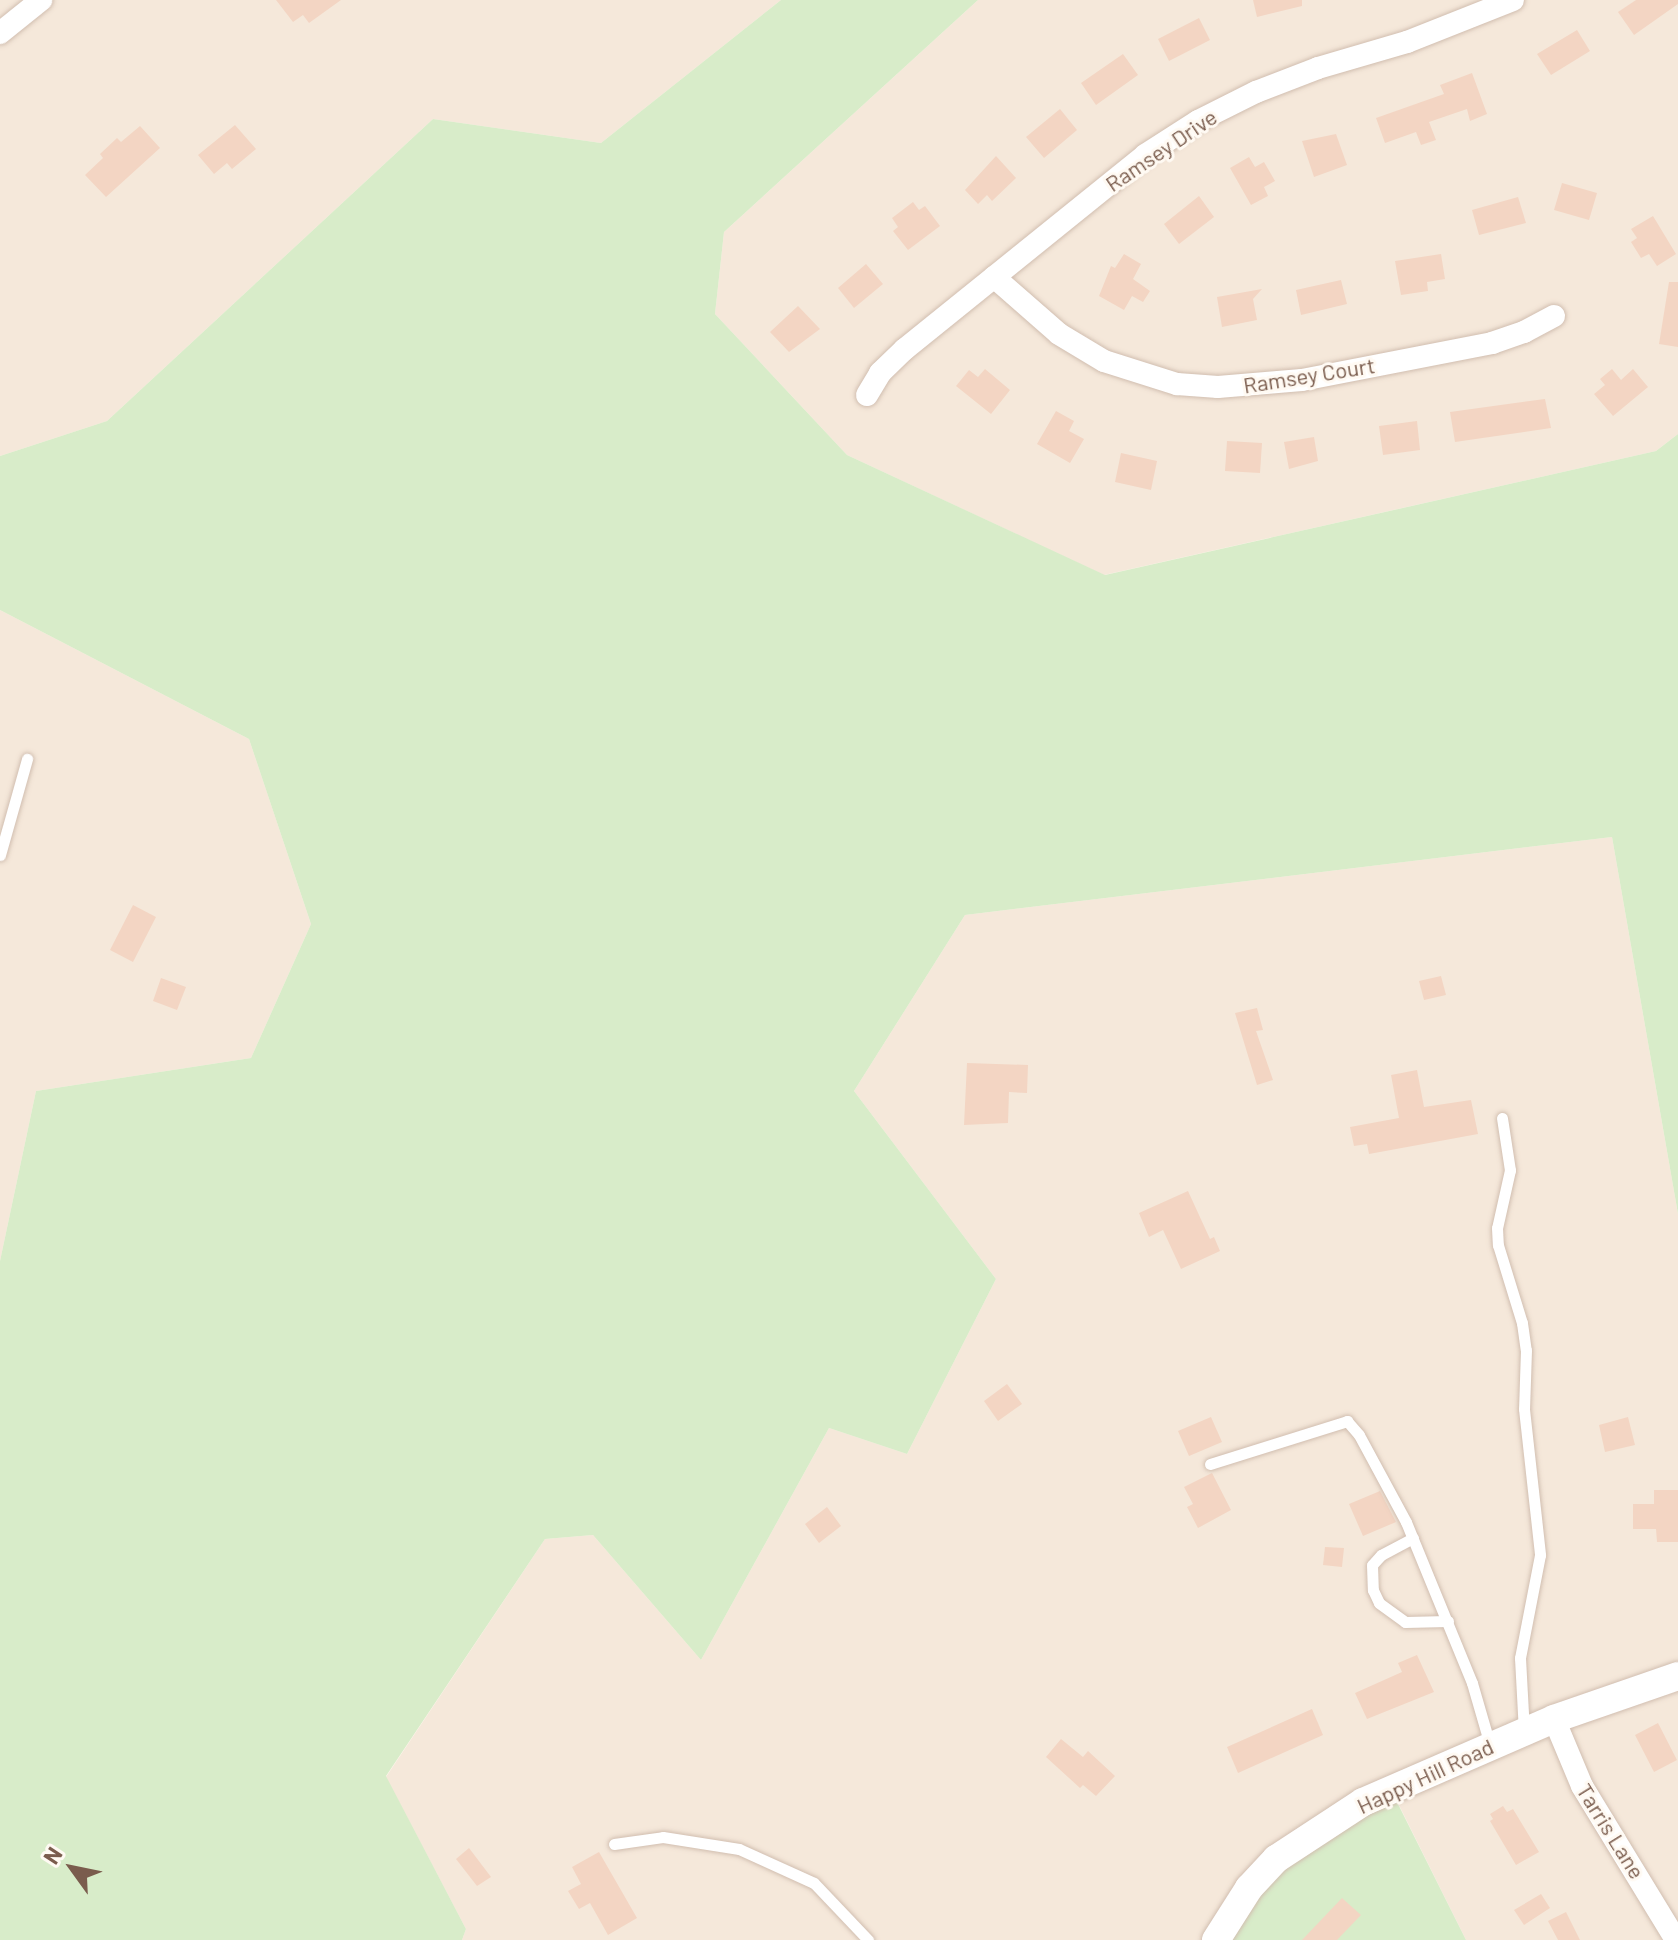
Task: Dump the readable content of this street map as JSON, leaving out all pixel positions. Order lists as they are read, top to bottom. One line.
{"streets":{"street":["Ramsey Drive","Ramsey Court","Happy Hill Road","Tarris Lane"]},"crossings":[["Ramsey Drive","Ramsey Court"],["Happy Hill Road","Tarris Lane"]],"north":"top left"}
